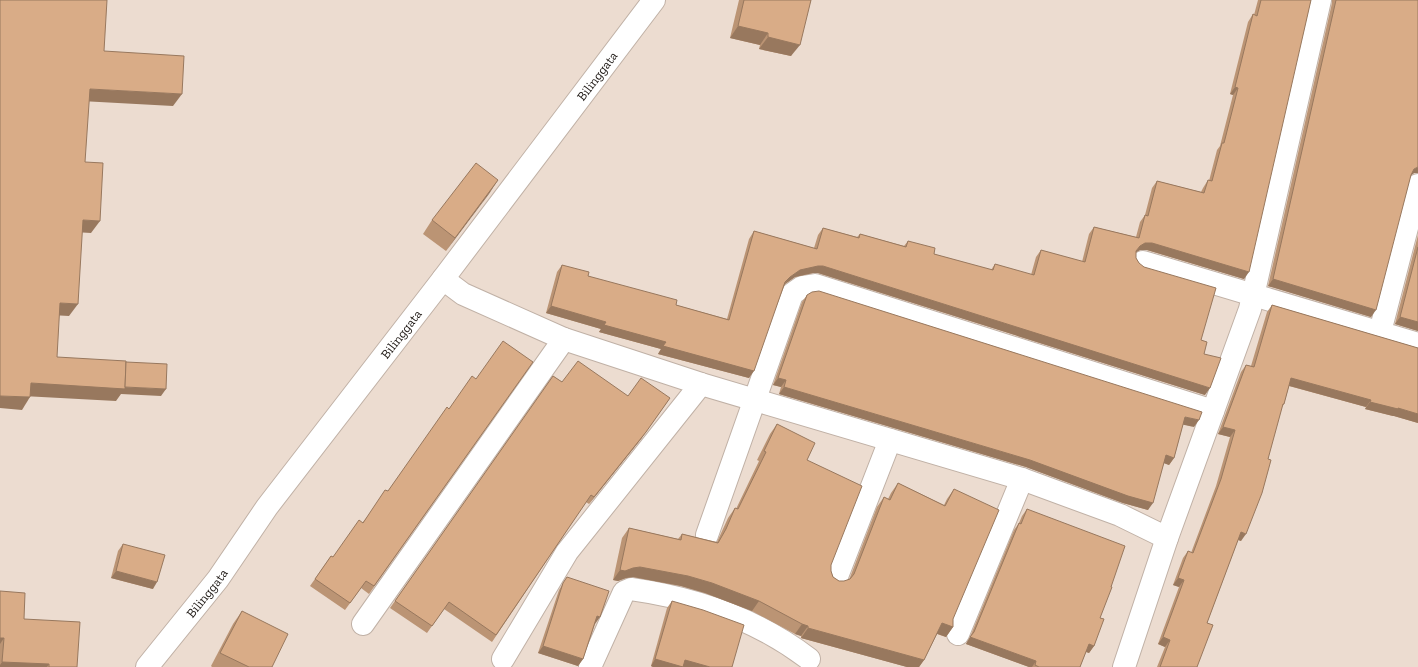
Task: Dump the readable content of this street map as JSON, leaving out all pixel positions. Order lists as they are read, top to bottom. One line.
{"streets":{"street":["Bilinggata"]}}
